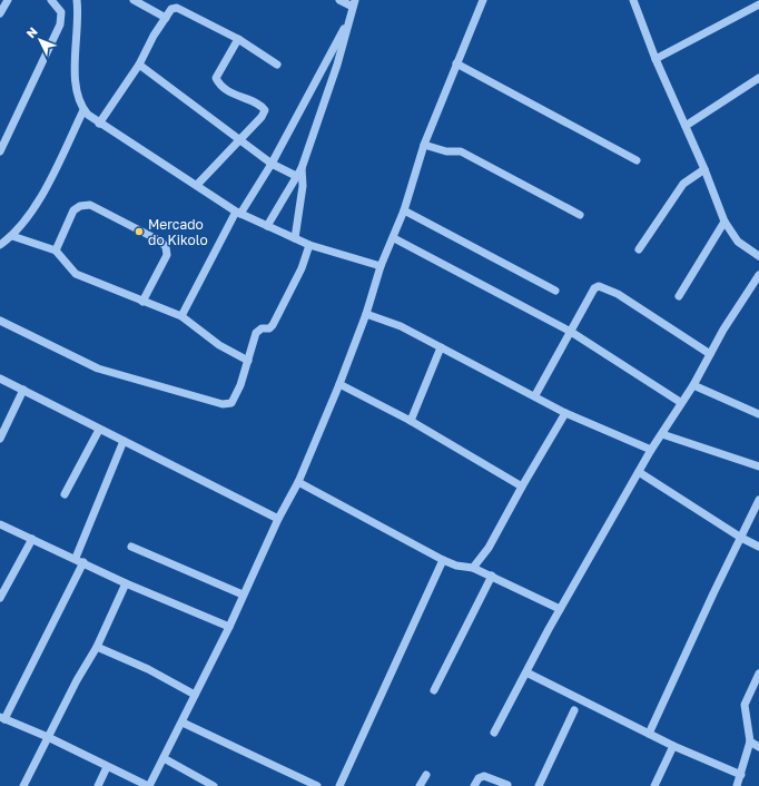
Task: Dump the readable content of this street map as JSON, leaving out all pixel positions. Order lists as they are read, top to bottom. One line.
{"places":["Mercado do Kikolo"],"north":"top left"}
